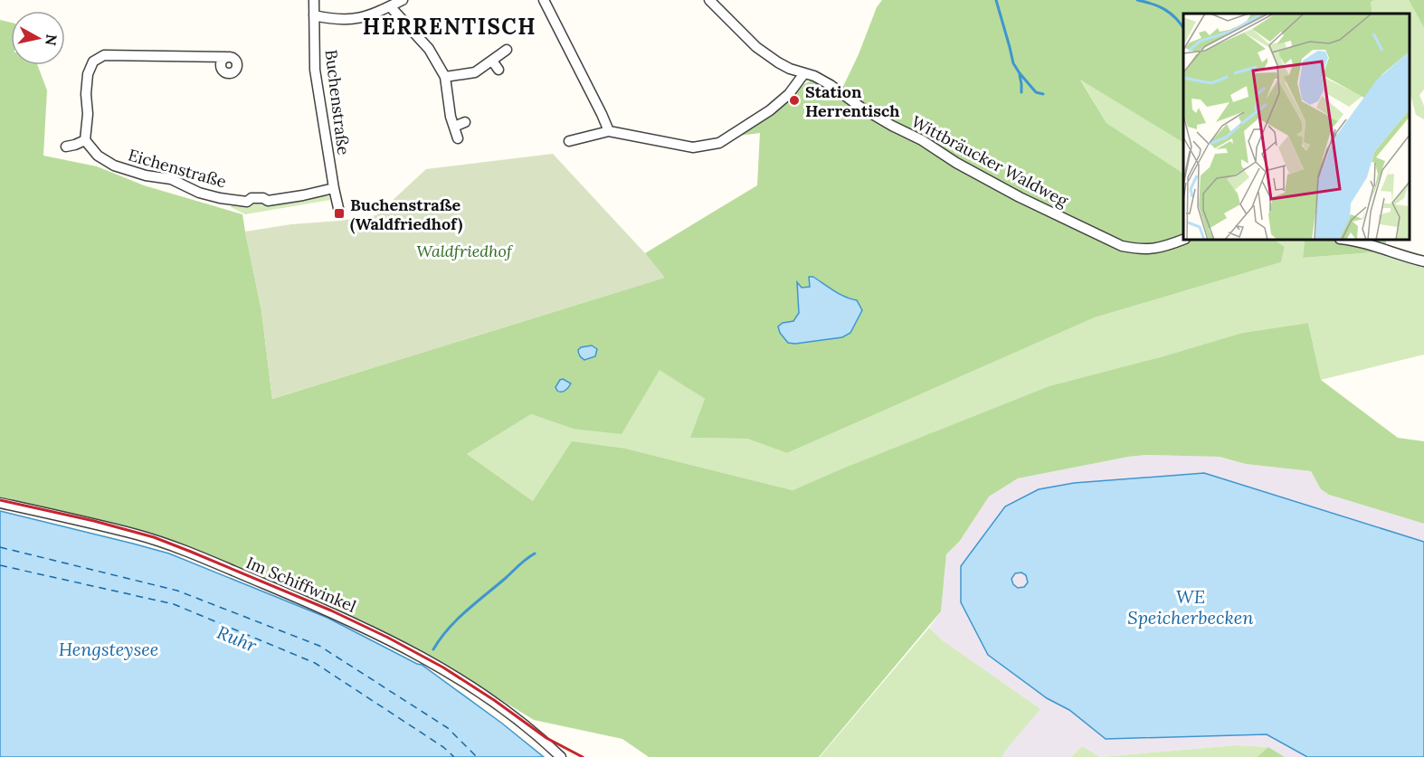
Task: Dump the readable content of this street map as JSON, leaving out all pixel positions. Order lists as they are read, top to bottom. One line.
{"streets":{"street":["Buchenstraße","Wittbräucker Waldweg","Eichenstraße","Im Schiffwinkel"]},"crossings":[["Buchenstraße","Eichenstraße"]],"districts":["HERRENTISCH"],"water":["WE Speicherbecken","Ruhr","Hengsteysee"],"parks":["Waldfriedhof"],"places":{"other":["Station Herrentisch"],"transit":["Buchenstraße (Waldfriedhof)"]},"north":"right"}
